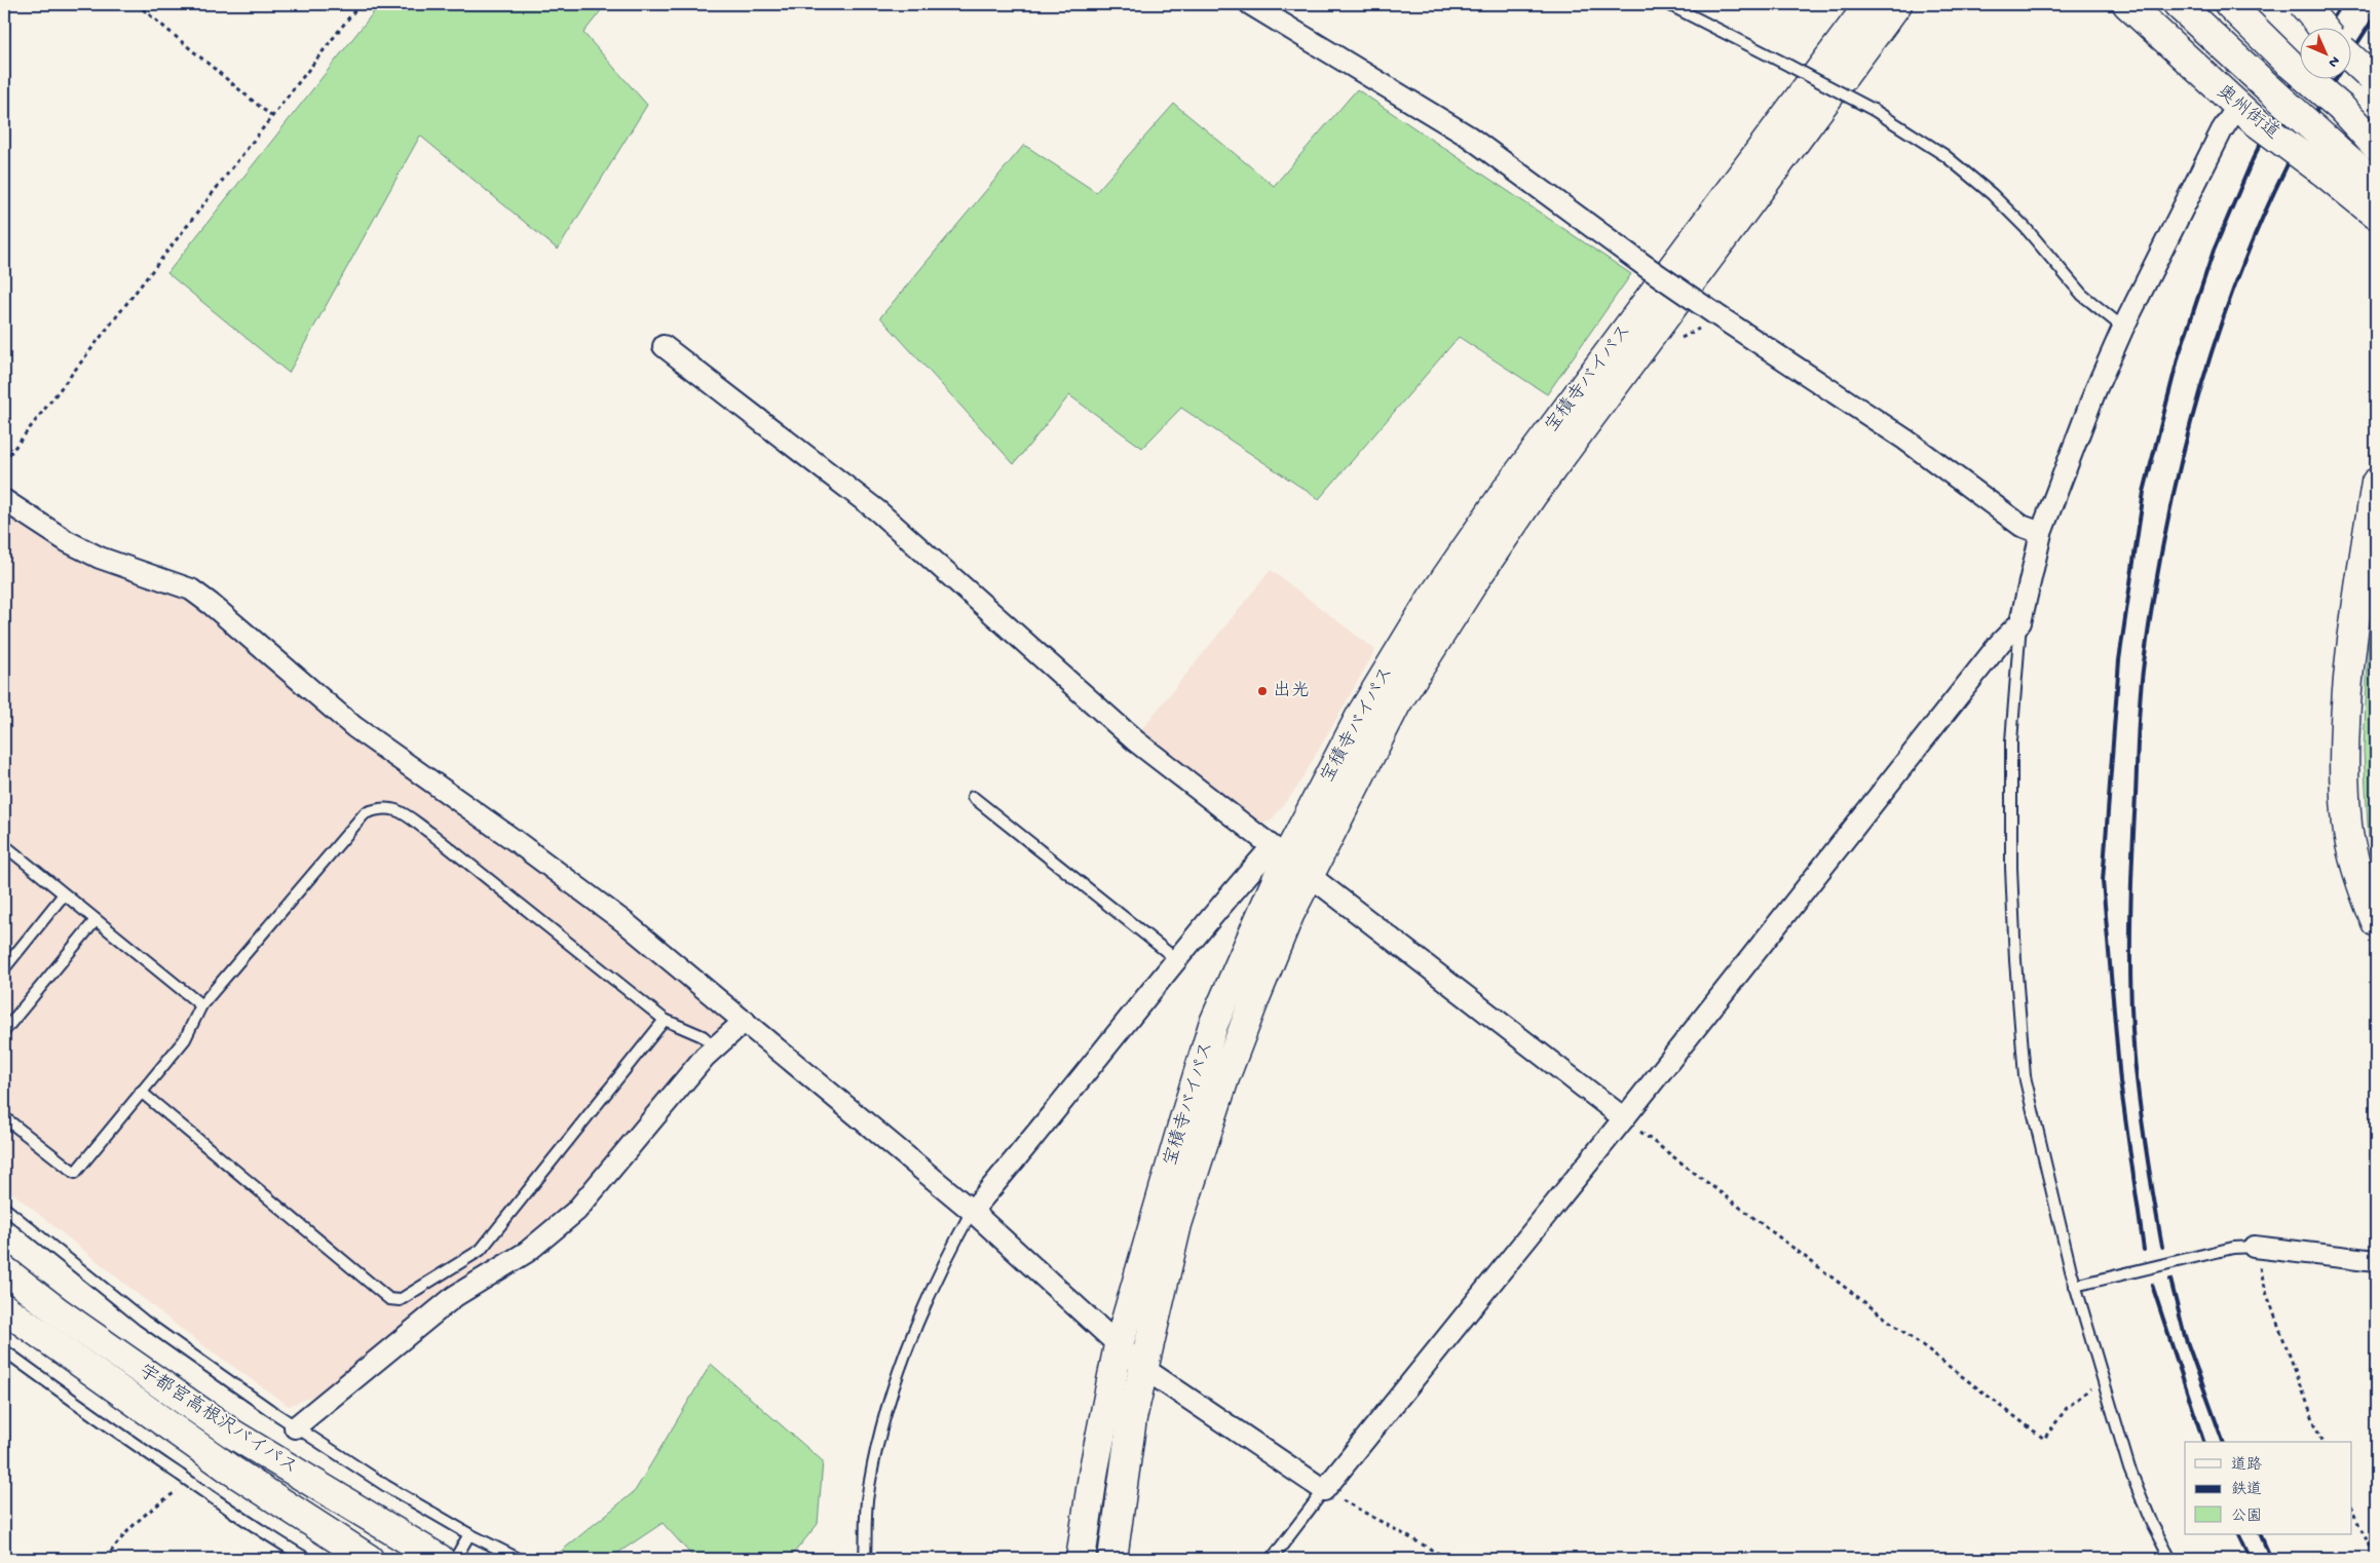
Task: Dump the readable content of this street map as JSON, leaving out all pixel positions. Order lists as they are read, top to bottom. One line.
{"streets":{"main road":["奥州街道","宝積寺バイパス","宇都宮高根沢バイパス"]},"places":["出光"],"legend":["道路","鉄道","公園"],"north":"bottom right"}
